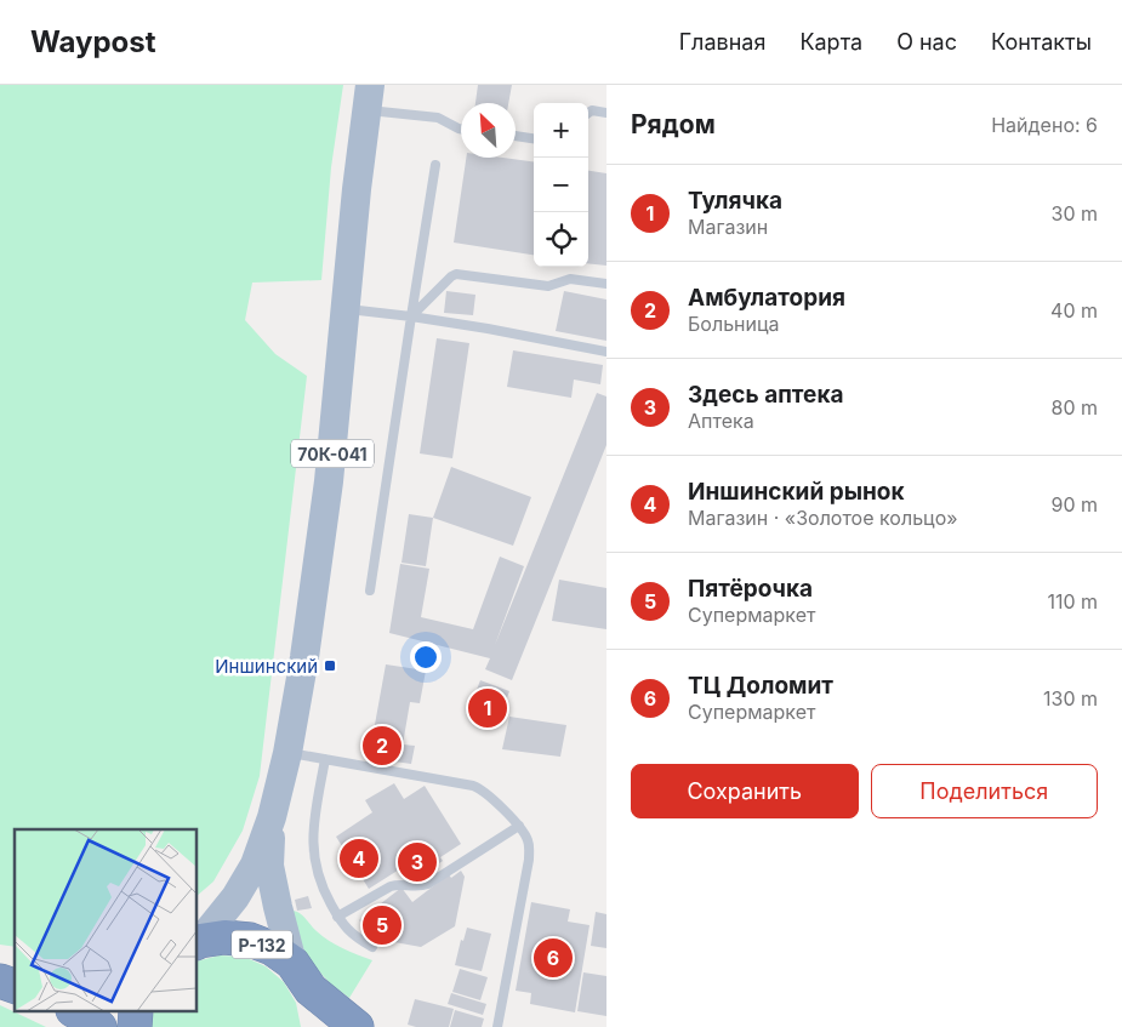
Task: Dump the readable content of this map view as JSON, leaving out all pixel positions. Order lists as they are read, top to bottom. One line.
{"streets":{"highway":["Р-132"],"main road":["70К-041"]},"crossings":[["70К-041","Р-132"]],"places":{"transit":["Иншинский"]},"north":"top left","page":{"header":"Waypost","nav":["Главная","Карта","О нас","Контакты"],"heading":["Рядом","Найдено: 6"],"map_buttons":["+","−"],"list":[{"mark":"1","name":"Тулячка","note":"Магазин","value":"30 m"},{"mark":"2","name":"Амбулатория","note":"Больница","value":"40 m"},{"mark":"3","name":"Здесь аптека","note":"Аптека","value":"80 m"},{"mark":"4","name":"Иншинский рынок","note":"Магазин · «Золотое кольцо»","value":"90 m"},{"mark":"5","name":"Пятёрочка","note":"Супермаркет","value":"110 m"},{"mark":"6","name":"ТЦ Доломит","note":"Супермаркет","value":"130 m"}],"pins":["1","2","4","3","5","6"],"buttons":["Сохранить","Поделиться"]}}
